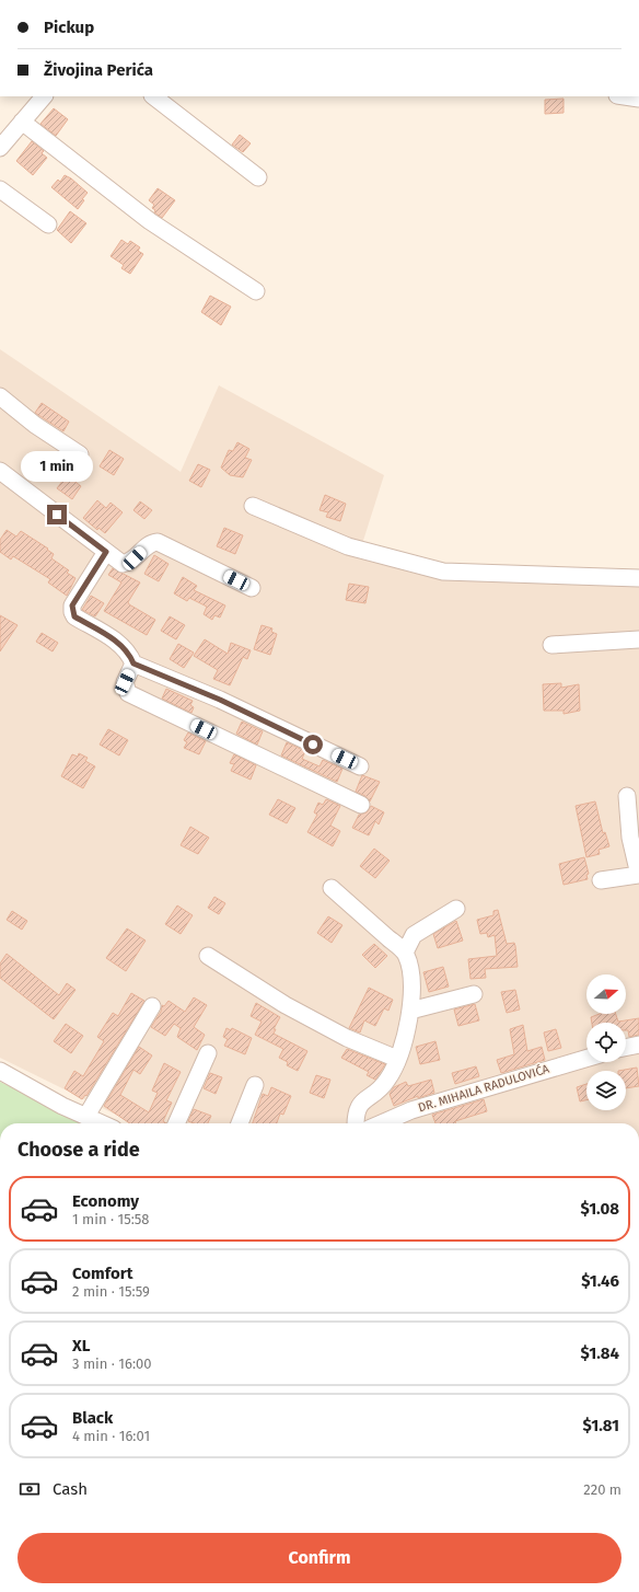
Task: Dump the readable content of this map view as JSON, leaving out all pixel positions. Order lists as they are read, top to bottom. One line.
{"streets":{"street":["DR. MIHAILA RADULOVIĆA"]},"north":"right","page":{"banner":["Pickup","Živojina Perića"],"bubble":"1 min","heading":"Choose a ride","list":[{"name":"Economy","note":"1 min · 15:58","value":"$1.08"},{"name":"Comfort","note":"2 min · 15:59","value":"$1.46"},{"name":"XL","note":"3 min · 16:00","value":"$1.84"},{"name":"Black","note":"4 min · 16:01","value":"$1.81"}],"pay":["Cash","220 m"],"buttons":"Confirm"}}
